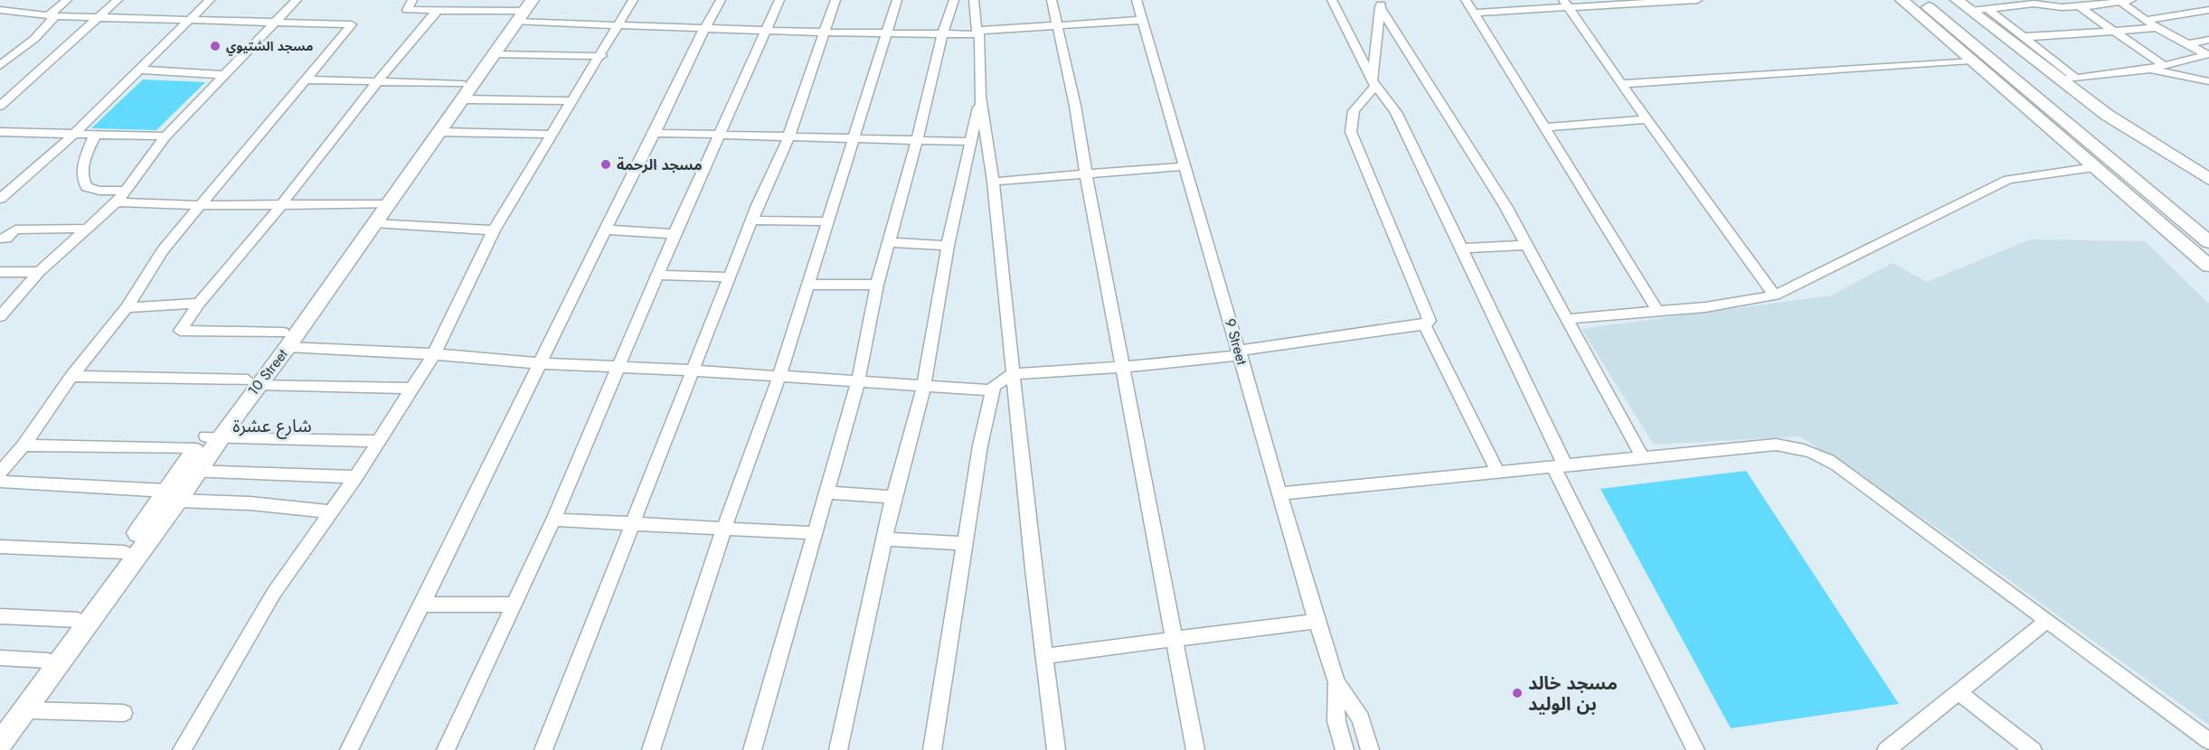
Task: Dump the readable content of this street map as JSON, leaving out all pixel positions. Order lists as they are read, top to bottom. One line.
{"streets":{"main road":["10 Street"],"street":["9 Street"]},"districts":["شارع عشرة"],"places":["مسجد الشتيوي","مسجد الرحمة","مسجد خالد بن الوليد"]}
